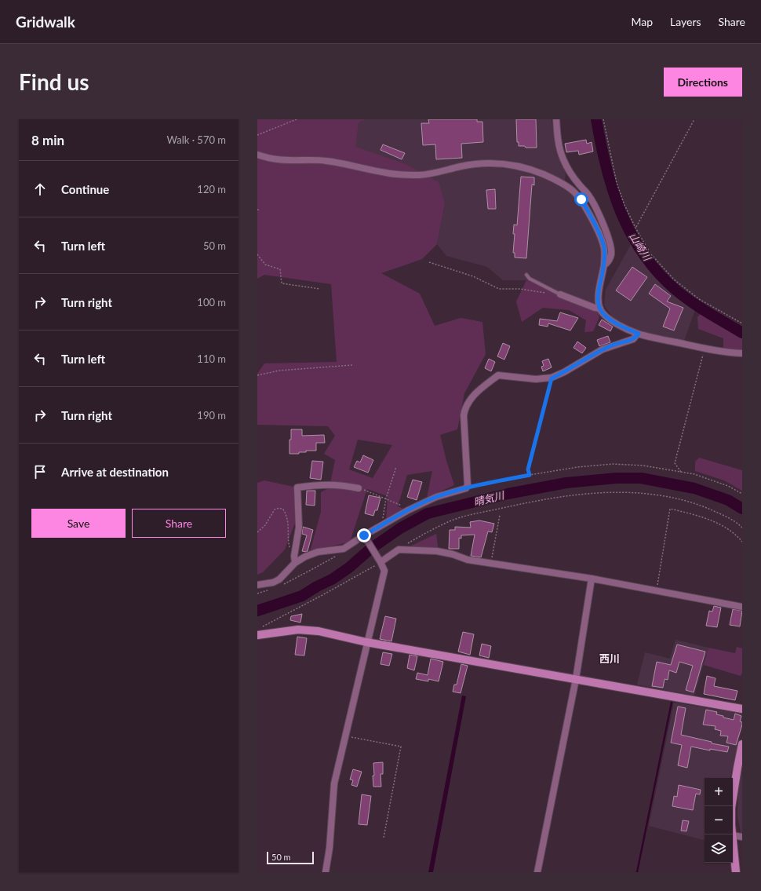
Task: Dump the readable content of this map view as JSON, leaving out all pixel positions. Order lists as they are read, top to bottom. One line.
{"districts":["西川"],"water":["山崎川","晴気川"],"scale_bar":"50 m","page":{"header":"Gridwalk","nav":["Map","Layers","Share"],"buttons":["Directions",["Save","Share"]],"title":"Find us","heading":["8 min","Walk · 570 m"],"list":[["Continue","120 m"],["Turn left","50 m"],["Turn right","100 m"],["Turn left","110 m"],["Turn right","190 m"],"Arrive at destination"],"map_buttons":["+","−"],"scale":"50 m"}}
